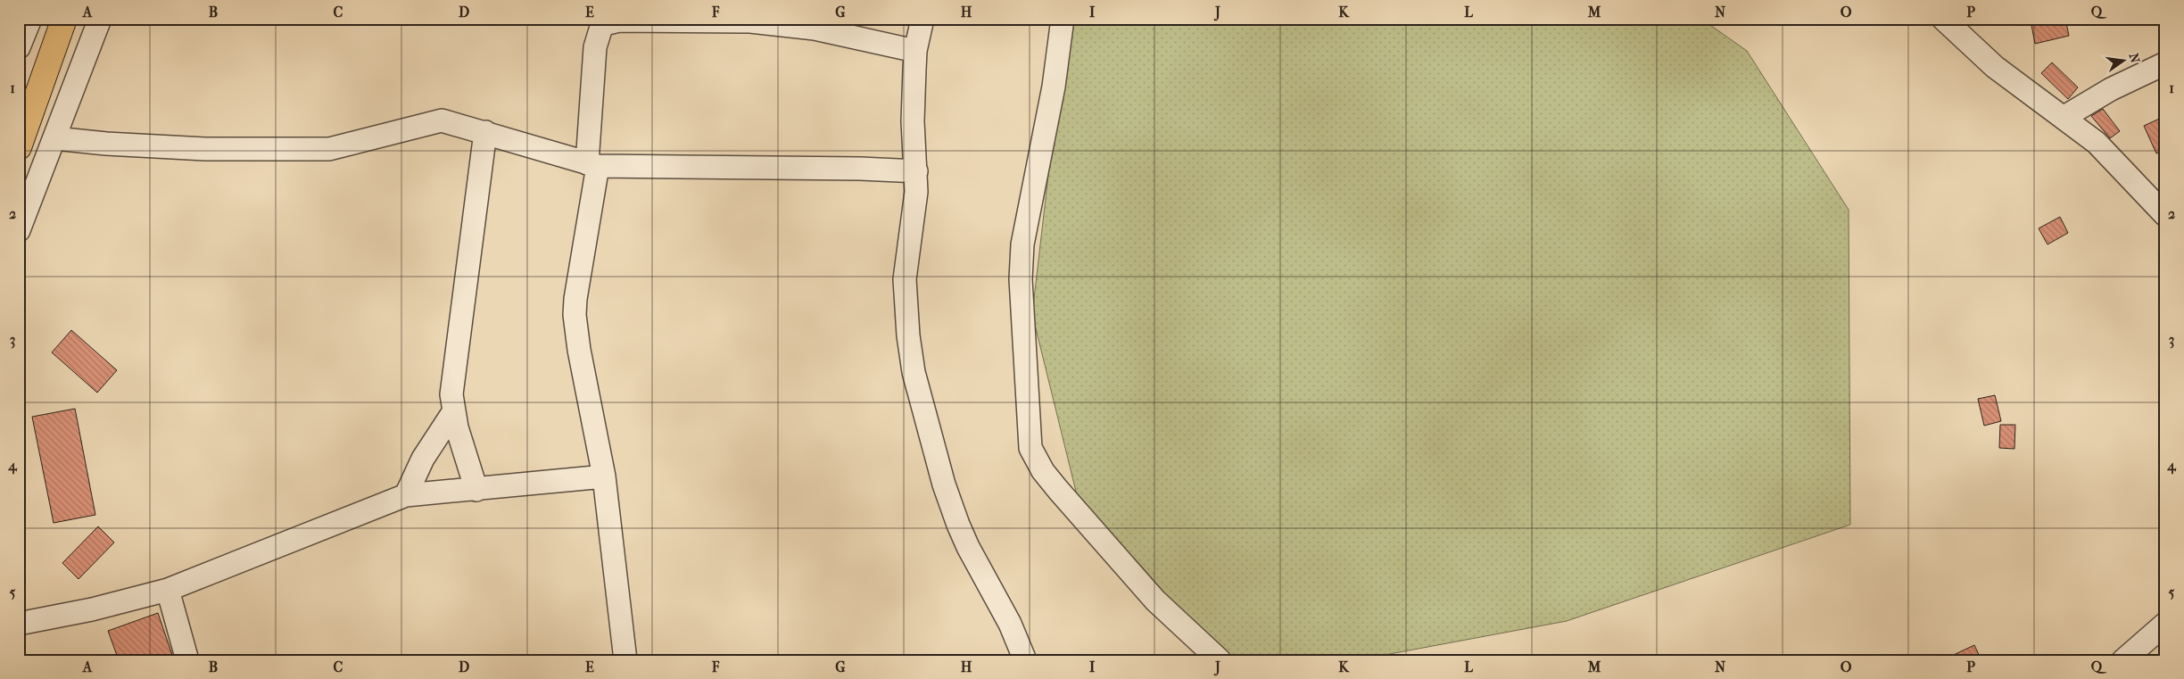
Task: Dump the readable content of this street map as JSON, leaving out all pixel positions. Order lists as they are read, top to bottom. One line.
{"north":"right","grid":{"columns":["A","B","C","D","E","F","G","H","I","J","K","L","M","N","O","P","Q"],"rows":["1","2","3","4","5"]}}
